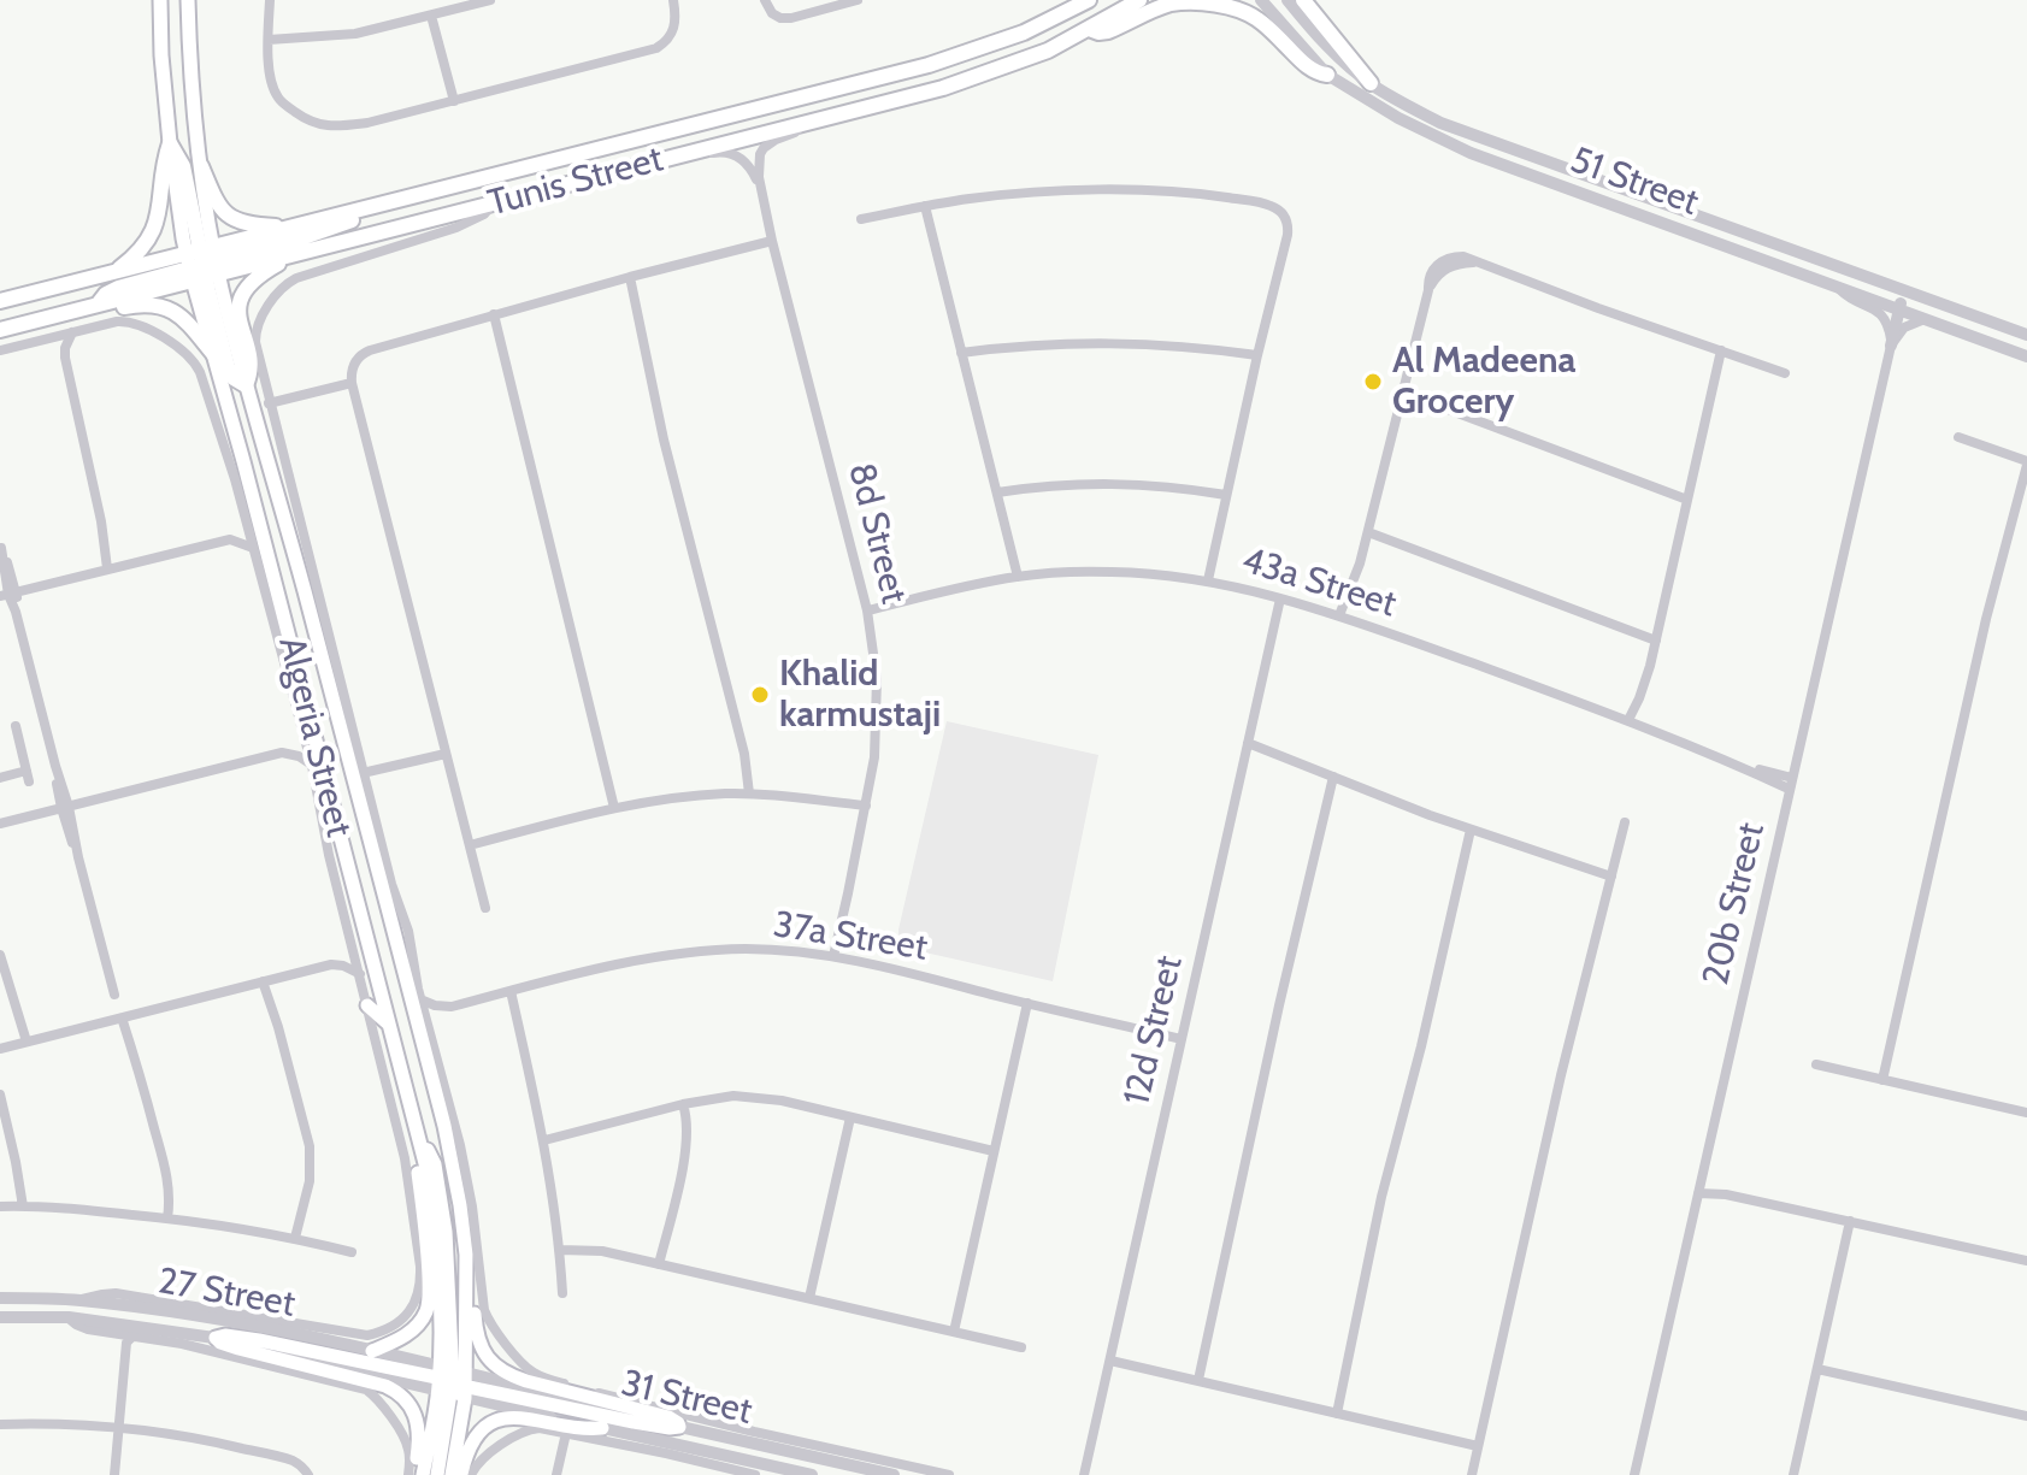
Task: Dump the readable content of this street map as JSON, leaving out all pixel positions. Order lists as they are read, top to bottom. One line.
{"streets":{"main road":["Tunis Street","Algeria Street"],"street":["51 Street","8d Street","43a Street","20b Street","37a Street","12d Street","27 Street","31 Street"]},"crossings":[["Tunis Street","8d Street"],["Tunis Street","Algeria Street"],["8d Street","43a Street"],["8d Street","37a Street"],["43a Street","20b Street"],["43a Street","12d Street"],["Algeria Street","27 Street"],["Algeria Street","31 Street"],["37a Street","12d Street"],["27 Street","31 Street"]],"places":["Al Madeena Grocery","Khalid karmustaji"]}
